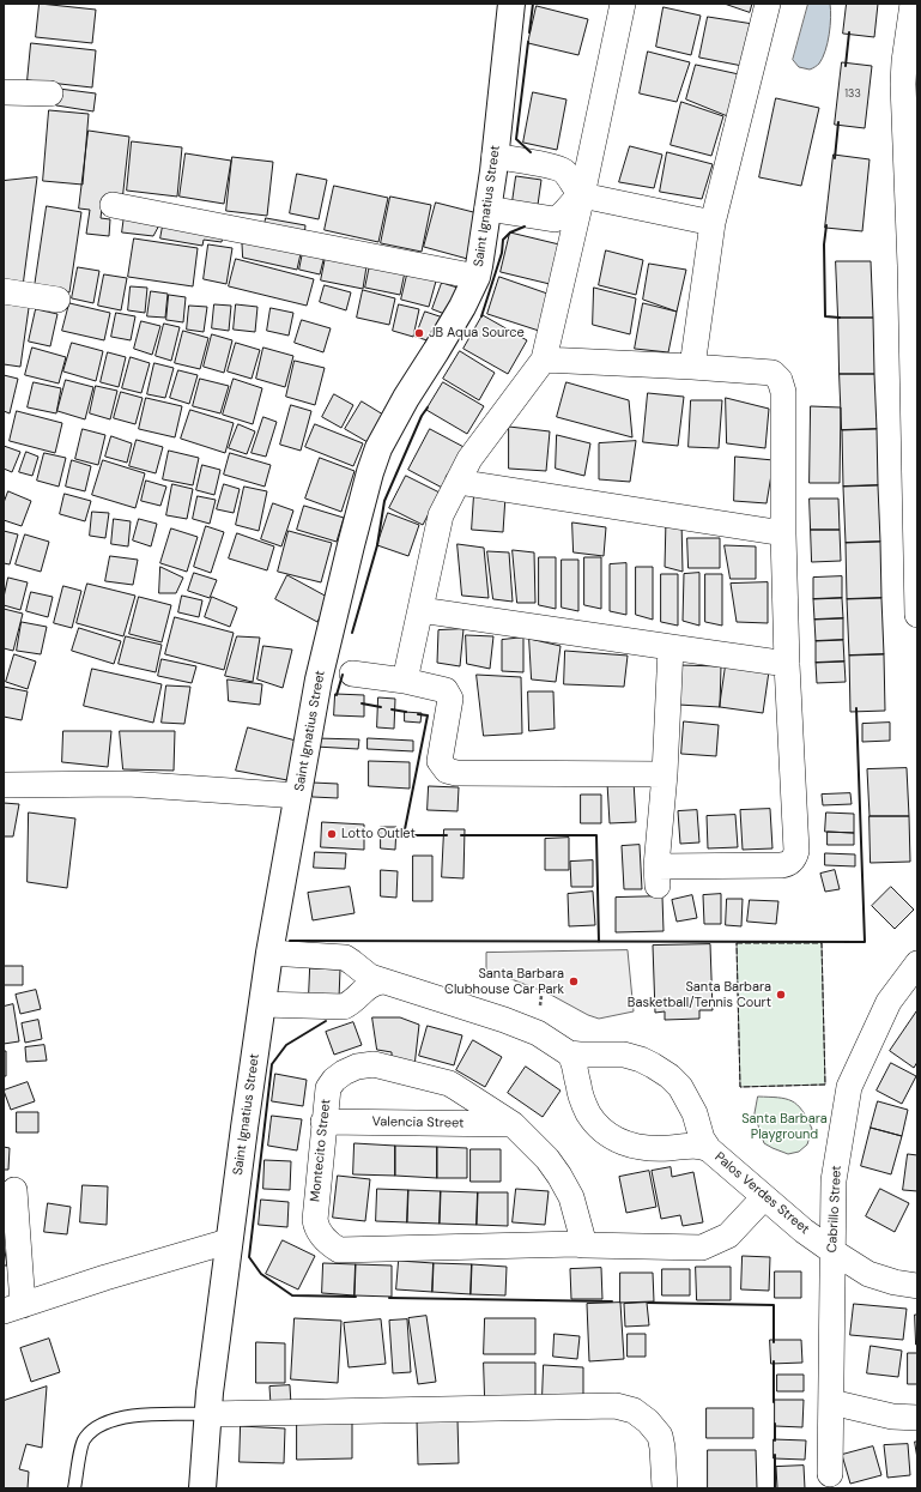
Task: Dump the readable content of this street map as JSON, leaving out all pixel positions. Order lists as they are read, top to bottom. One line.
{"streets":{"street":["Saint Ignatius Street","Valencia Street","Montecito Street","Palos Verdes Street","Cabrillo Street"]},"crossings":[["Valencia Street","Montecito Street"],["Montecito Street","Palos Verdes Street"],["Palos Verdes Street","Cabrillo Street"]],"parks":["Santa Barbara Playground"],"places":["JB Aqua Source","Lotto Outlet","Santa Barbara Clubhouse Car Park","Santa Barbara Basketball/Tennis Court"],"house_numbers":["133"]}
